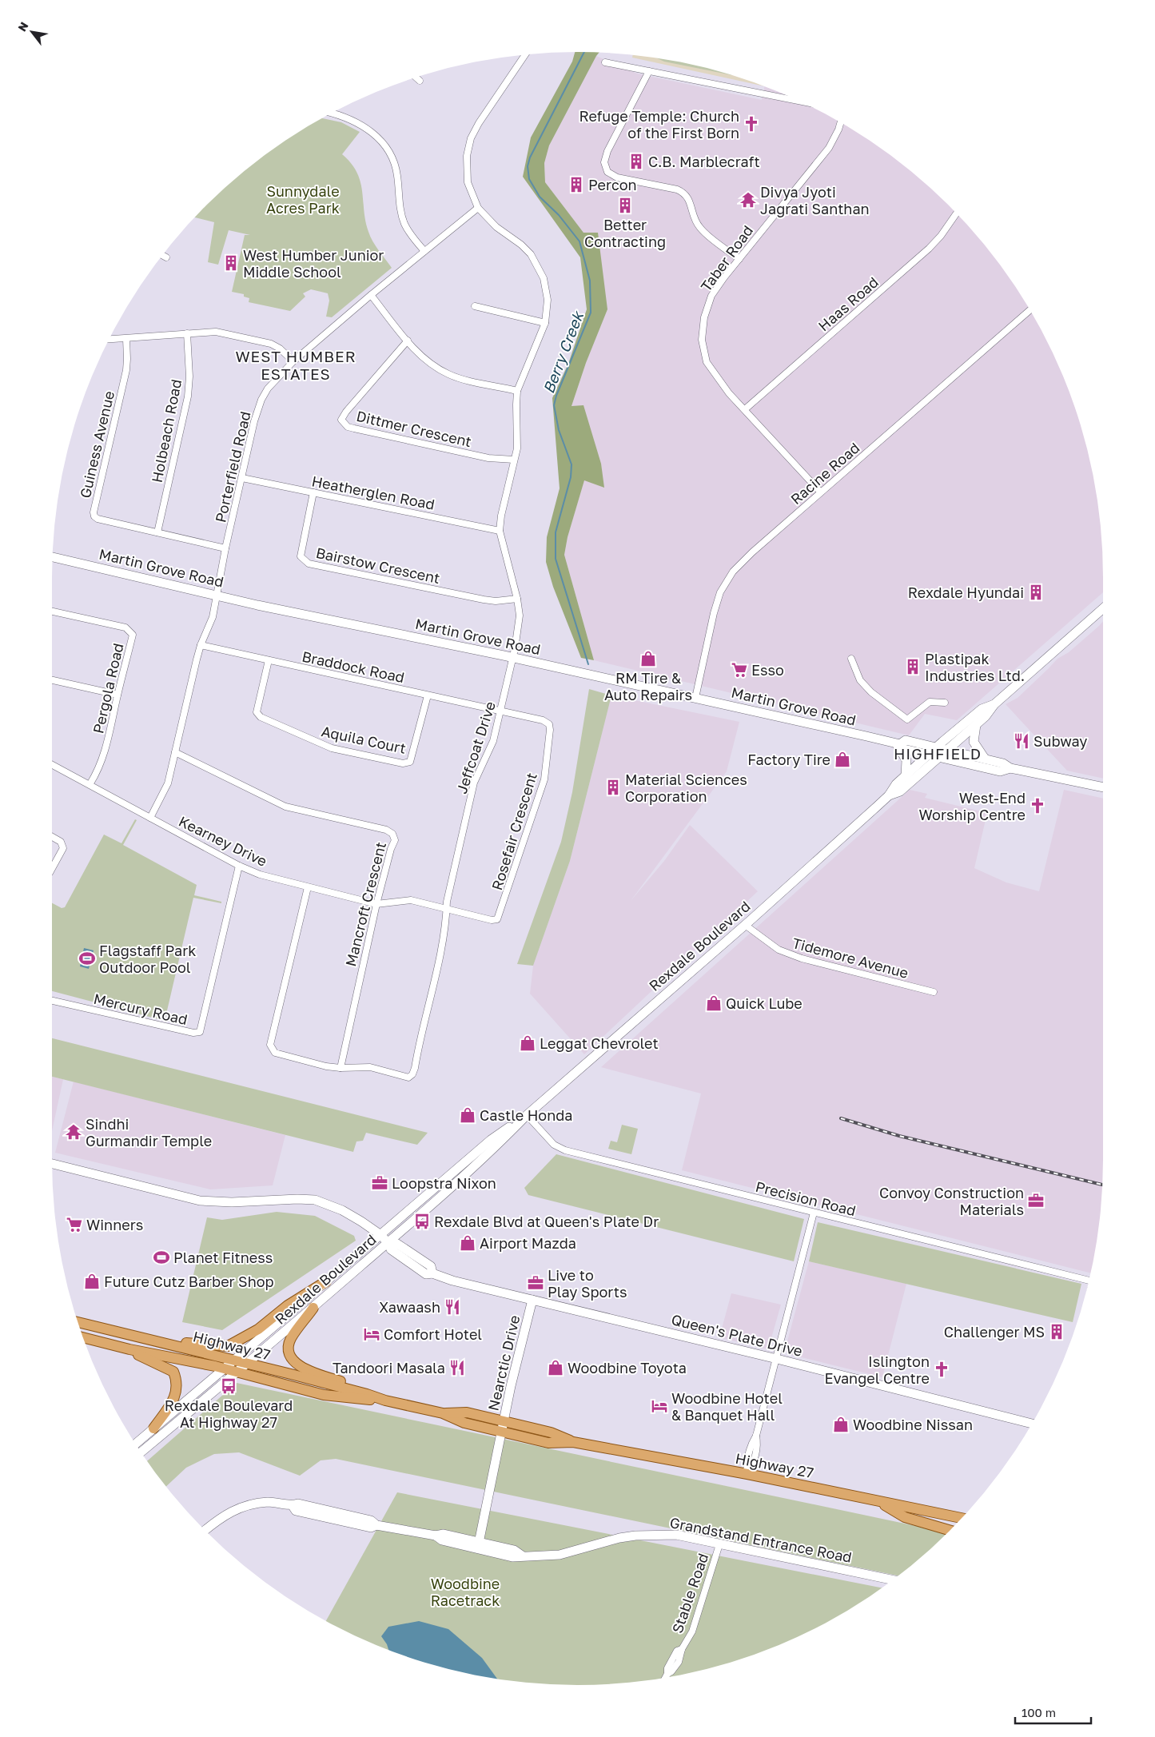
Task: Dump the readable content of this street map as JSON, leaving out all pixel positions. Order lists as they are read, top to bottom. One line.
{"streets":{"main road":["Martin Grove Road","Rexdale Boulevard","Queen's Plate Drive","Highway 27","Nearctic Drive","Grandstand Entrance Road"],"street":["Taber Road","Haas Road","Dittmer Crescent","Holbeach Road","Guiness Avenue","Porterfield Road","Racine Road","Heatherglen Road","Bairstow Crescent","Braddock Road","Pergola Road","Aquila Court","Jeffcoat Drive","Rosefair Crescent","Kearney Drive","Mancroft Crescent","Tidemore Avenue","Mercury Road","Precision Road","Stable Road"]},"crossings":[["Taber Road","Haas Road"],["Taber Road","Racine Road"],["Dittmer Crescent","Jeffcoat Drive"],["Holbeach Road","Guiness Avenue"],["Guiness Avenue","Porterfield Road"],["Porterfield Road","Heatherglen Road"],["Porterfield Road","Martin Grove Road"],["Porterfield Road","Braddock Road"],["Porterfield Road","Jeffcoat Drive"],["Porterfield Road","Kearney Drive"],["Porterfield Road","Mancroft Crescent"],["Racine Road","Martin Grove Road"],["Heatherglen Road","Bairstow Crescent"],["Heatherglen Road","Jeffcoat Drive"],["Bairstow Crescent","Jeffcoat Drive"],["Martin Grove Road","Jeffcoat Drive"],["Martin Grove Road","Rexdale Boulevard"],["Braddock Road","Aquila Court"],["Braddock Road","Jeffcoat Drive"],["Braddock Road","Rosefair Crescent"],["Pergola Road","Kearney Drive"],["Jeffcoat Drive","Rosefair Crescent"],["Jeffcoat Drive","Kearney Drive"],["Jeffcoat Drive","Mancroft Crescent"],["Rosefair Crescent","Kearney Drive"],["Kearney Drive","Mancroft Crescent"],["Kearney Drive","Mercury Road"],["Rexdale Boulevard","Tidemore Avenue"],["Rexdale Boulevard","Precision Road"],["Rexdale Boulevard","Queen's Plate Drive"],["Rexdale Boulevard","Highway 27"],["Queen's Plate Drive","Nearctic Drive"],["Highway 27","Nearctic Drive"],["Nearctic Drive","Grandstand Entrance Road"],["Grandstand Entrance Road","Stable Road"]],"districts":["WEST HUMBER ESTATES","HIGHFIELD"],"water":["Berry Creek"],"parks":["Sunnydale Acres Park","Woodbine Racetrack"],"places":{"church":["Refuge Temple: Church of the First Born","West-End Worship Centre","Islington Evangel Centre"],"building":["C.B. Marblecraft","Percon","Better Contracting","West Humber Junior Middle School","Rexdale Hyundai","Plastipak Industries Ltd.","Material Sciences Corporation","Challenger MS"],"temple":["Divya Jyoti Jagrati Santhan","Sindhi Gurmandir Temple"],"shop":["RM Tire & Auto Repairs","Factory Tire","Quick Lube","Leggat Chevrolet","Castle Honda","Airport Mazda","Future Cutz Barber Shop","Woodbine Toyota","Woodbine Nissan"],"supermarket":["Esso","Winners"],"restaurant":["Subway","Xawaash","Tandoori Masala"],"sports":["Flagstaff Park Outdoor Pool","Planet Fitness"],"office":["Loopstra Nixon","Convoy Construction Materials","Live to Play Sports"],"bus stop":["Rexdale Blvd at Queen's Plate Dr","Rexdale Boulevard At Highway 27"],"hotel":["Comfort Hotel","Woodbine Hotel & Banquet Hall"]},"scale_bar":"100 m","north":"top left"}
